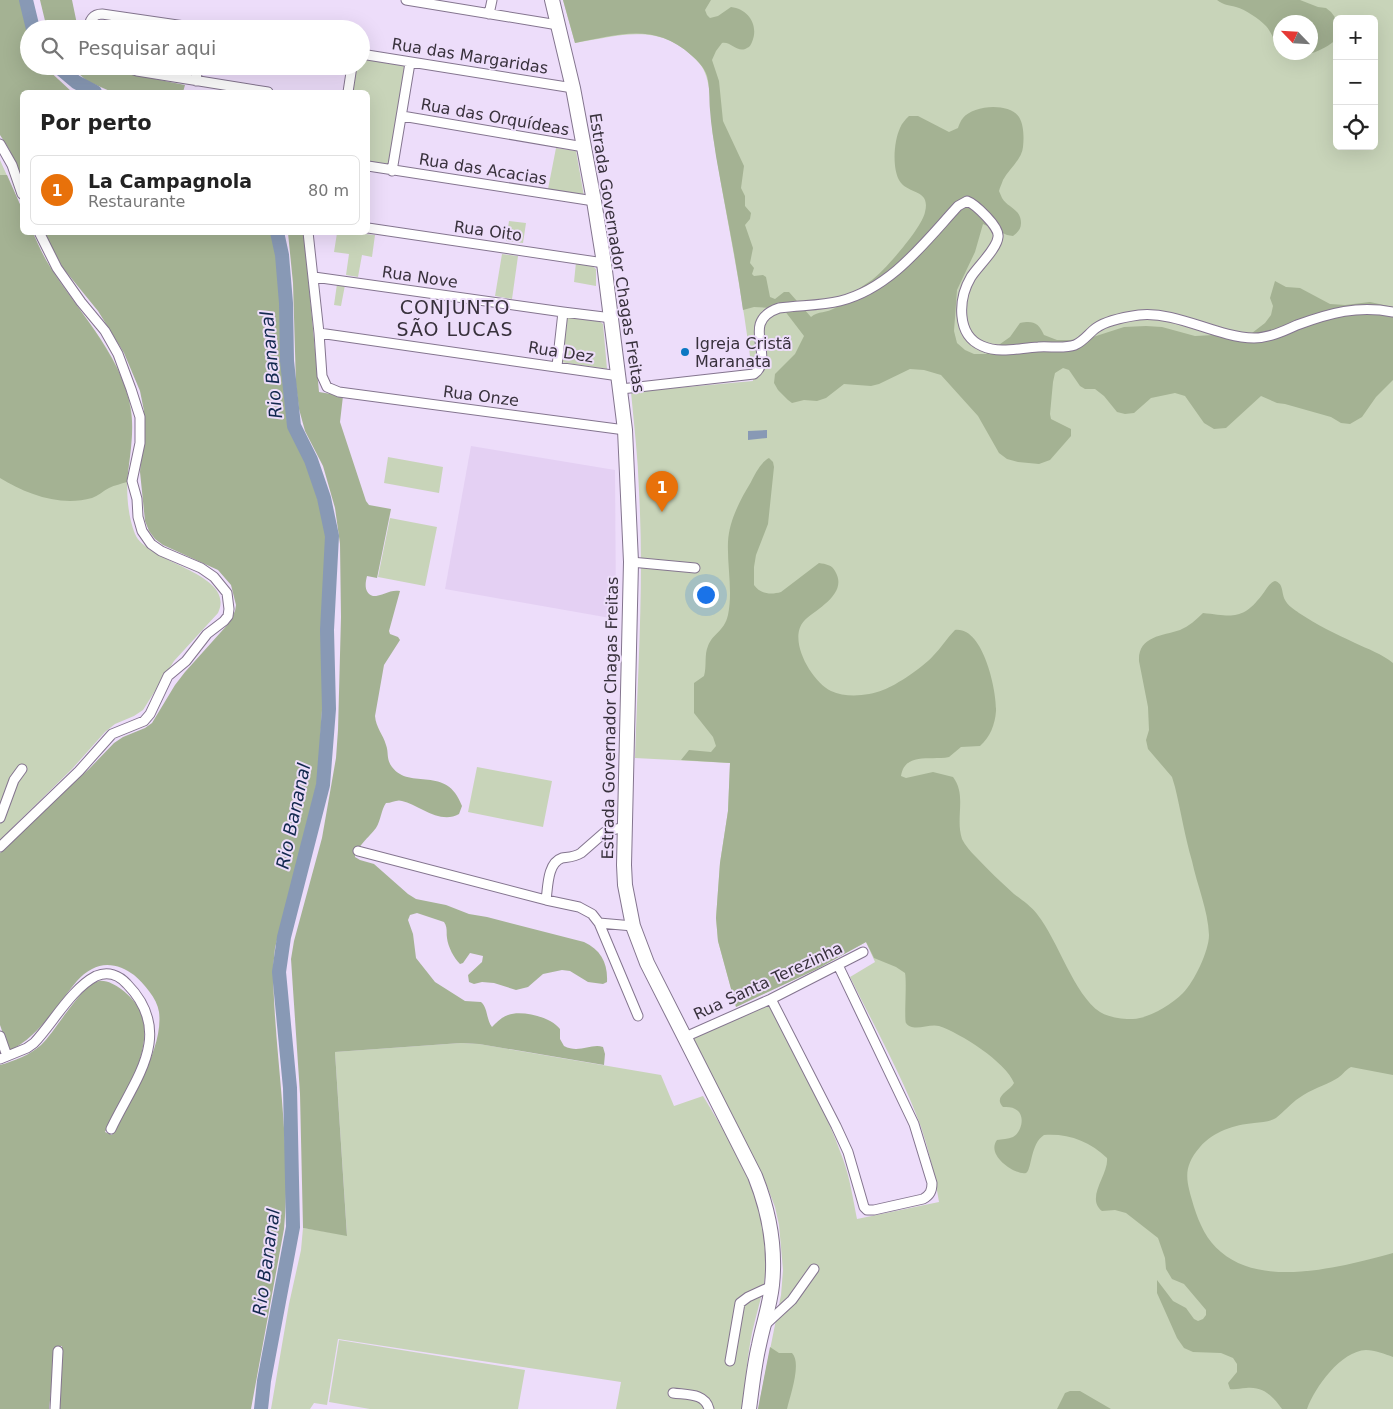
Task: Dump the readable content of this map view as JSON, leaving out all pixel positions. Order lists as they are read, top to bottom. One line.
{"streets":{"main road":["Estrada Governador Chagas Freitas"],"street":["Rua das Margaridas","Rua das Orquídeas","Rua das Acacias","Rua Oito","Rua Nove","Rua Dez","Rua Onze","Rua Santa Terezinha"]},"crossings":[["Rua das Margaridas","Estrada Governador Chagas Freitas"],["Rua das Orquídeas","Estrada Governador Chagas Freitas"],["Rua das Acacias","Estrada Governador Chagas Freitas"],["Rua Oito","Estrada Governador Chagas Freitas"],["Estrada Governador Chagas Freitas","Rua Nove"],["Estrada Governador Chagas Freitas","Rua Dez"],["Estrada Governador Chagas Freitas","Rua Onze"],["Estrada Governador Chagas Freitas","Rua Santa Terezinha"],["Rua Dez","Rua Onze"]],"districts":["CONJUNTO SÃO LUCAS"],"water":["Rio Bananal"],"places":["Igreja Cristã Maranata"],"north":"top left","page":{"map_buttons":["+","−"],"search":"Pesquisar aqui","heading":"Por perto","list":[{"mark":"1","name":"La Campagnola","note":"Restaurante","value":"80 m"}],"pins":"1"}}
